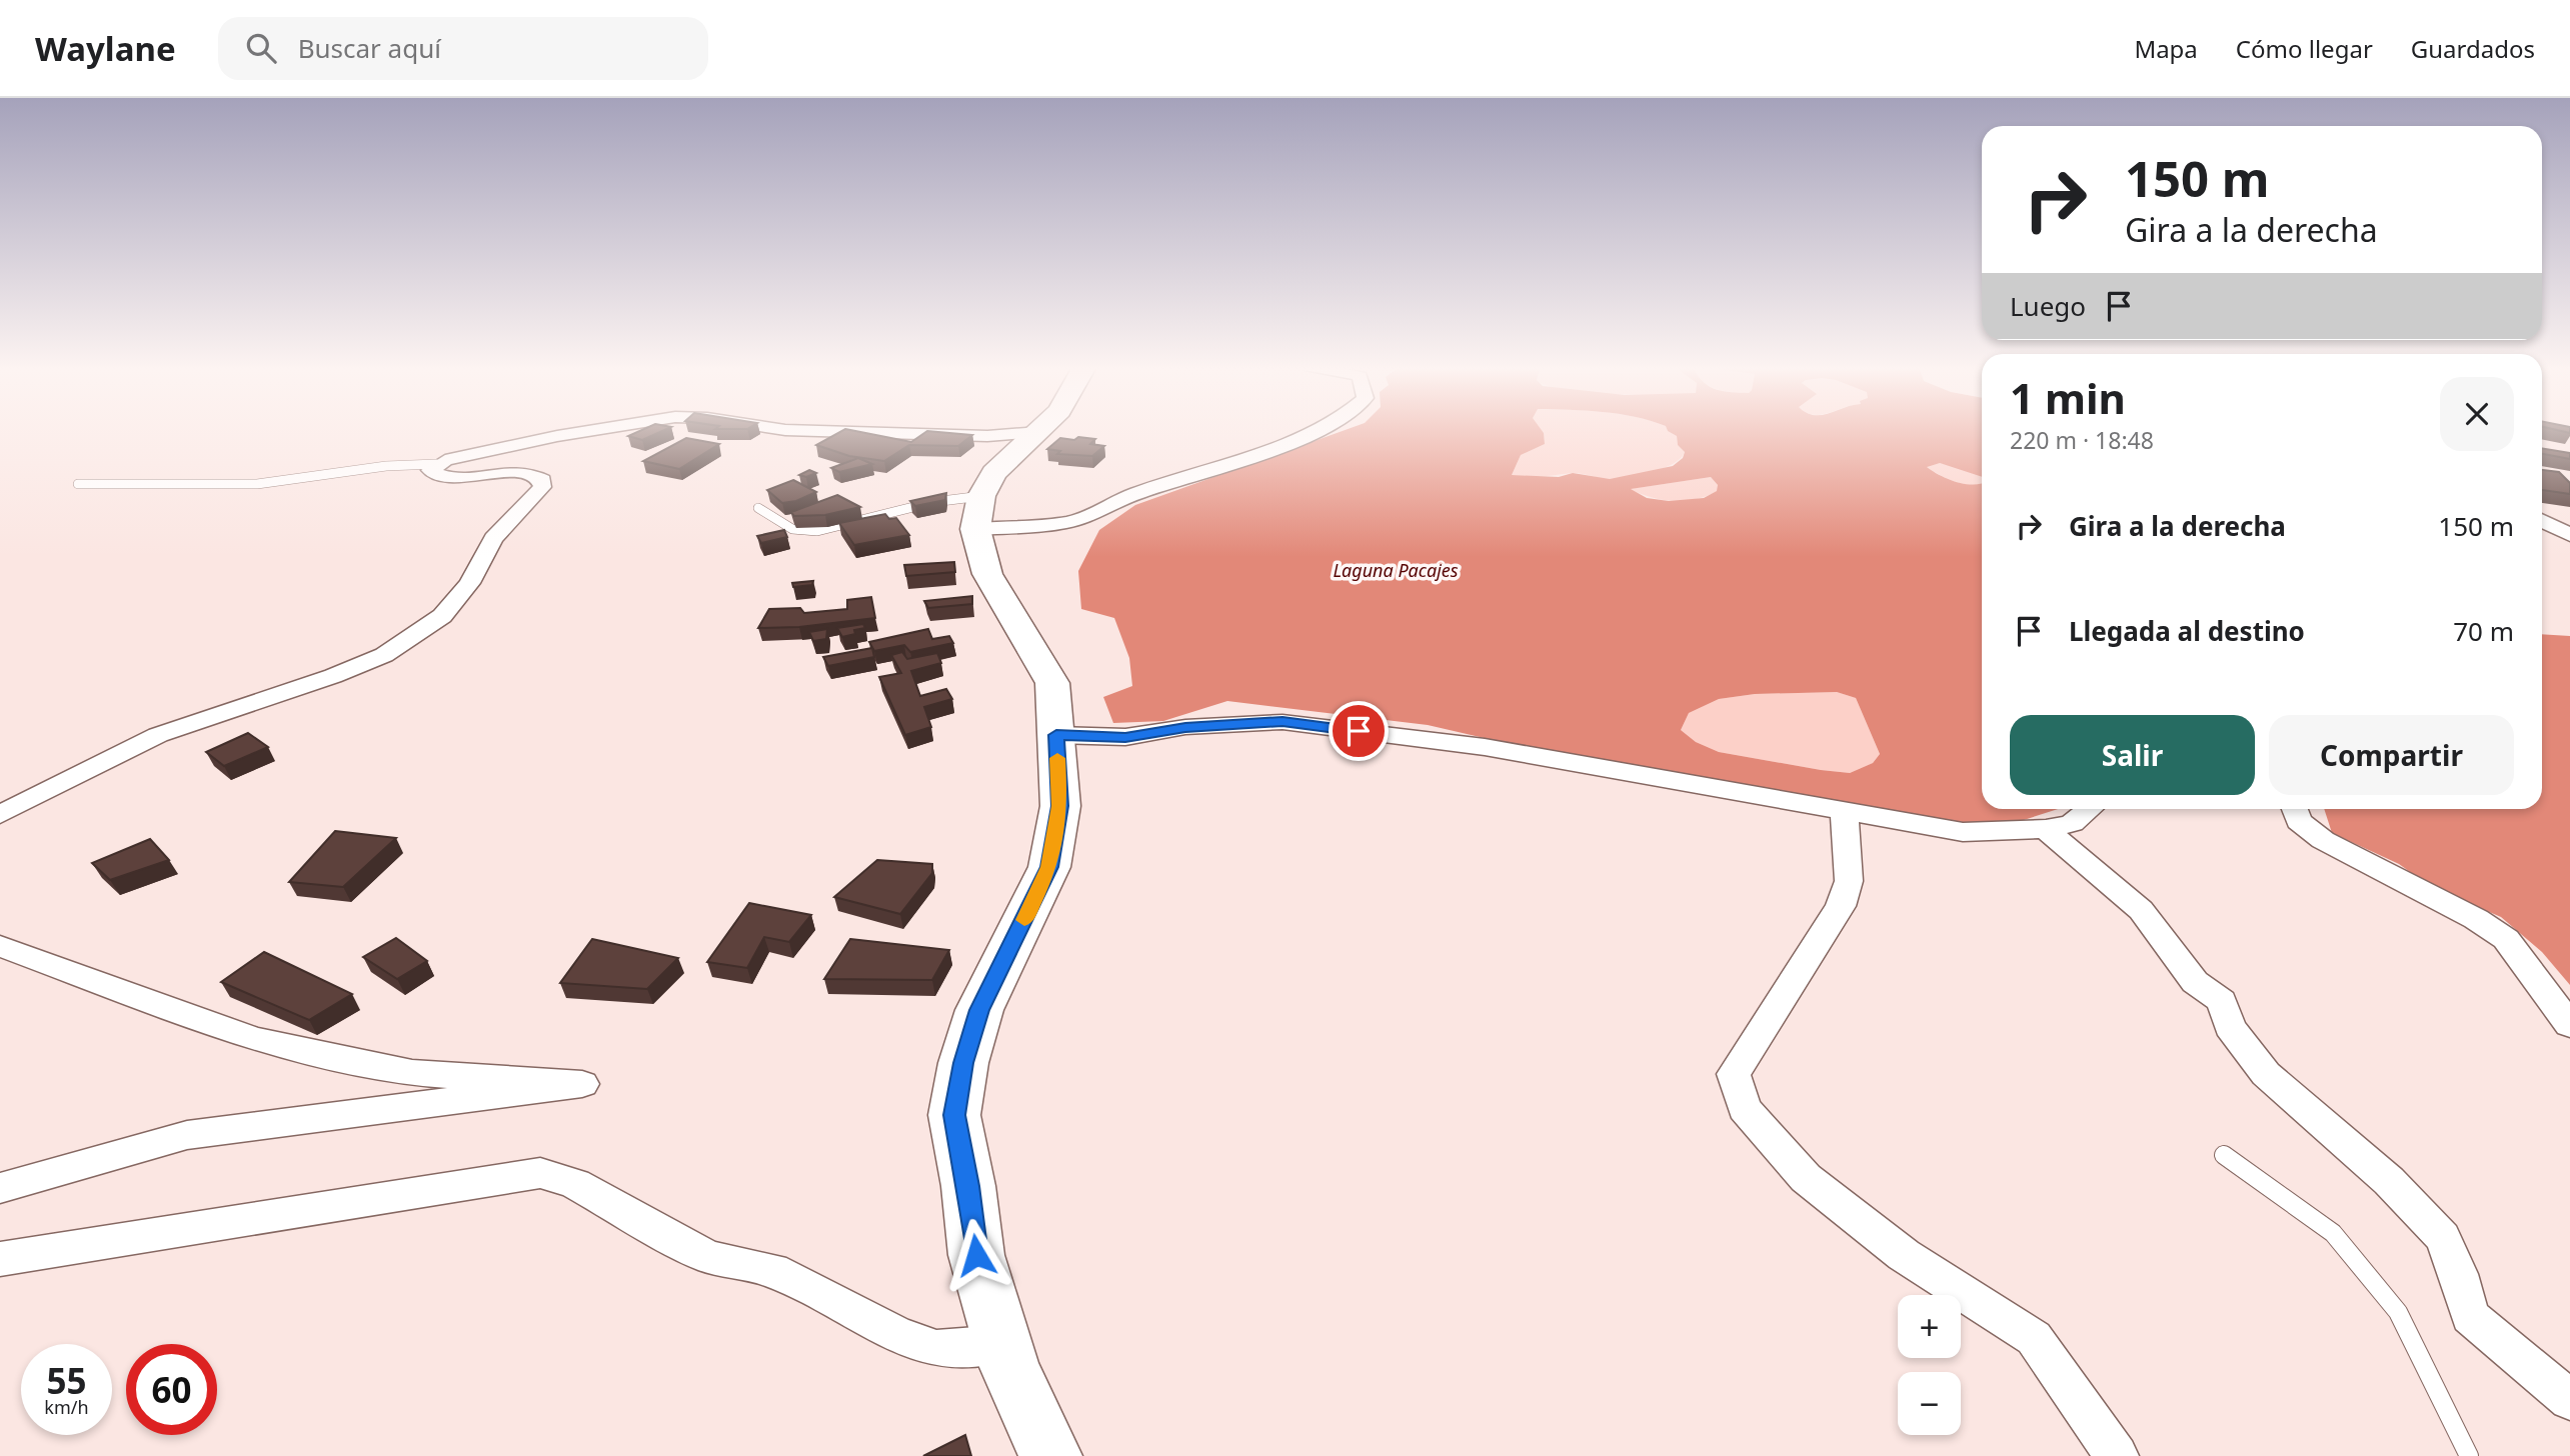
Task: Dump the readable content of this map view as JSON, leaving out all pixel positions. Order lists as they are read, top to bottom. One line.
{"water":["Laguna Pacajes"],"page":{"header":"Waylane","search":"Buscar aquí","nav":["Mapa","Cómo llegar","Guardados"],"turn":["150 m","Gira a la derecha"],"then":"Luego","heading":["1 min","220 m · 18:48"],"list":[{"name":"Gira a la derecha","value":"150 m"},{"name":"Llegada al destino","value":"70 m"}],"buttons":["Salir","Compartir"],"map_buttons":["+","−"],"speed":"55 km/h","limit":"60"}}
